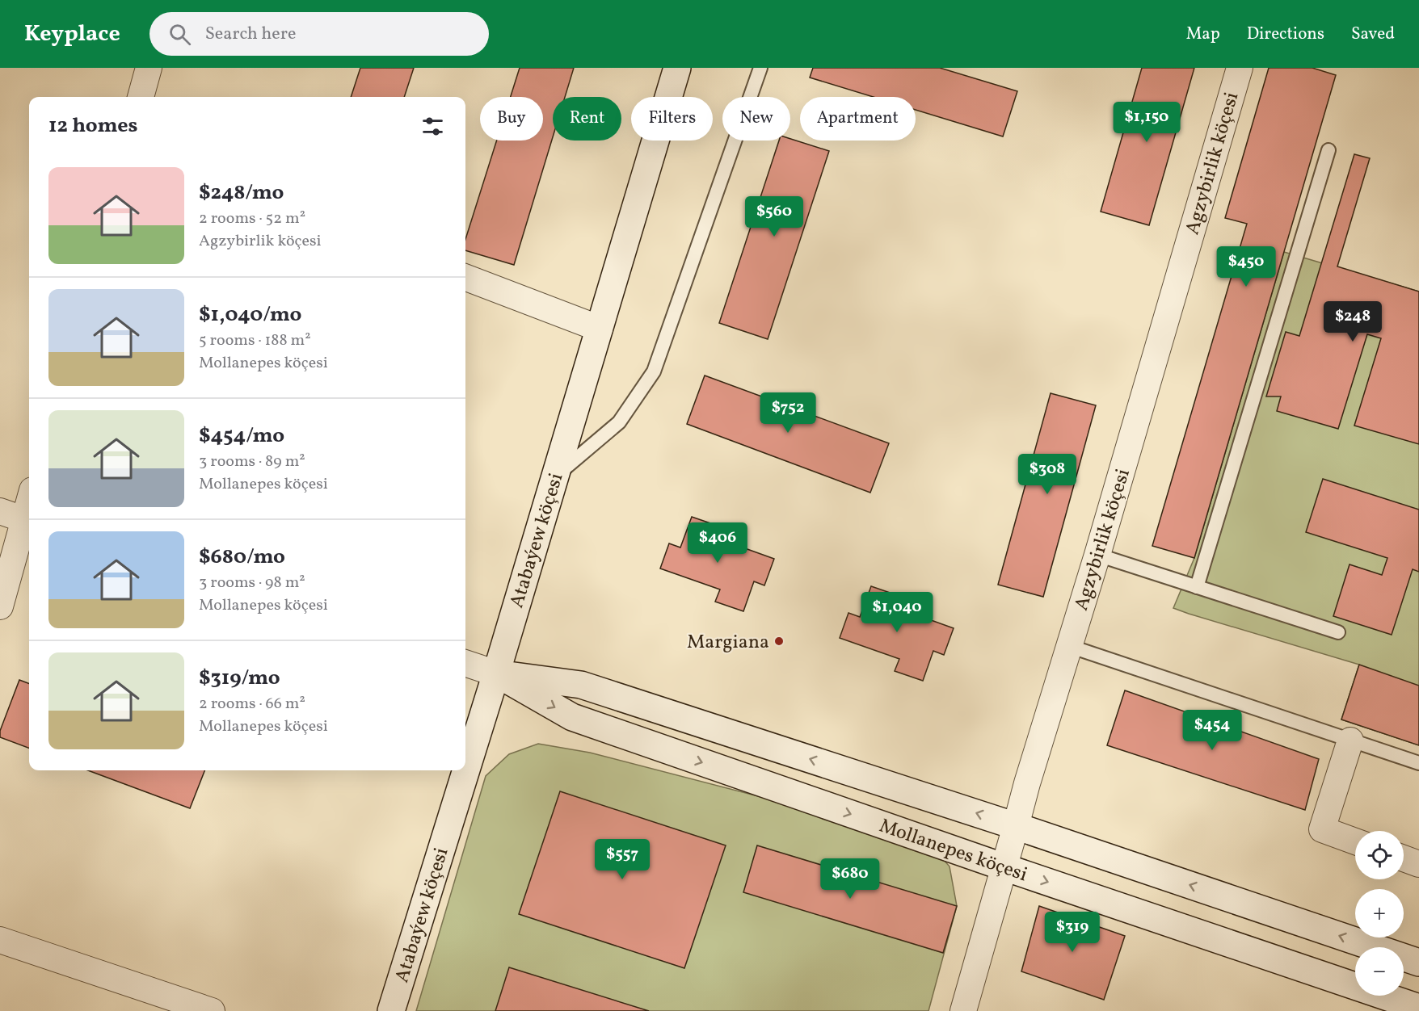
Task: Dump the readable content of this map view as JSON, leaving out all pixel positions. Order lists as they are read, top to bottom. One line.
{"streets":{"street":["Agzybirlik köçesi","Atabaýew köçesi","Mollanepes köçesi"]},"crossings":[["Agzybirlik köçesi","Mollanepes köçesi"],["Atabaýew köçesi","Mollanepes köçesi"]],"places":["Margiana"],"page":{"header":"Keyplace","search":"Search here","nav":["Map","Directions","Saved"],"chip":["Buy","Rent","Filters","New","Apartment"],"heading":"12 homes","price":["$1,150","$560","$450","$248","$752","$308","$406","$1,040","$454","$557","$680","$319"],"list":[{"name":"$248/mo","note":"2 rooms · 52 m² · Agzybirlik köçesi"},{"name":"$1,040/mo","note":"5 rooms · 188 m² · Mollanepes köçesi"},{"name":"$454/mo","note":"3 rooms · 89 m² · Mollanepes köçesi"},{"name":"$680/mo","note":"3 rooms · 98 m² · Mollanepes köçesi"},{"name":"$319/mo","note":"2 rooms · 66 m² · Mollanepes köçesi"}],"map_buttons":["+","−"]}}
